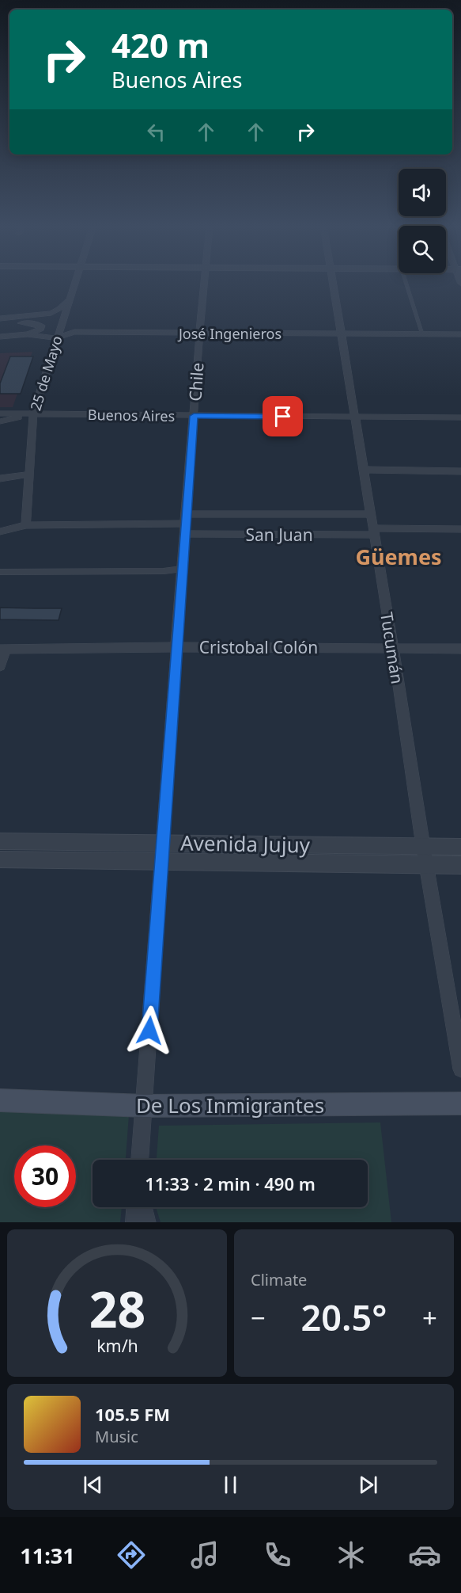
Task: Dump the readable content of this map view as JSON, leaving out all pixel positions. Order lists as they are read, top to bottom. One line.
{"streets":{"main road":["De Los Inmigrantes"],"street":["José Ingenieros","25 de Mayo","Chile","Buenos Aires","San Juan","Cristobal Colón","Tucumán","Avenida Jujuy"]},"crossings":[["José Ingenieros","25 de Mayo"],["José Ingenieros","Chile"],["José Ingenieros","Tucumán"],["25 de Mayo","Buenos Aires"],["25 de Mayo","San Juan"],["Chile","Buenos Aires"],["Chile","San Juan"],["Chile","Cristobal Colón"],["Chile","Avenida Jujuy"],["Chile","De Los Inmigrantes"],["Buenos Aires","Tucumán"],["San Juan","Tucumán"],["Cristobal Colón","Tucumán"],["Tucumán","Avenida Jujuy"]],"districts":["Güemes"],"page":{"turn":["420 m","Buenos Aires"],"limit":"30","trip":"11:33 · 2 min · 490 m","tile":"Climate","heat":["−","20.5°","+"],"song":["105.5 FM","Music"],"tabs":"11:31","gauge":["28","km/h"]}}
